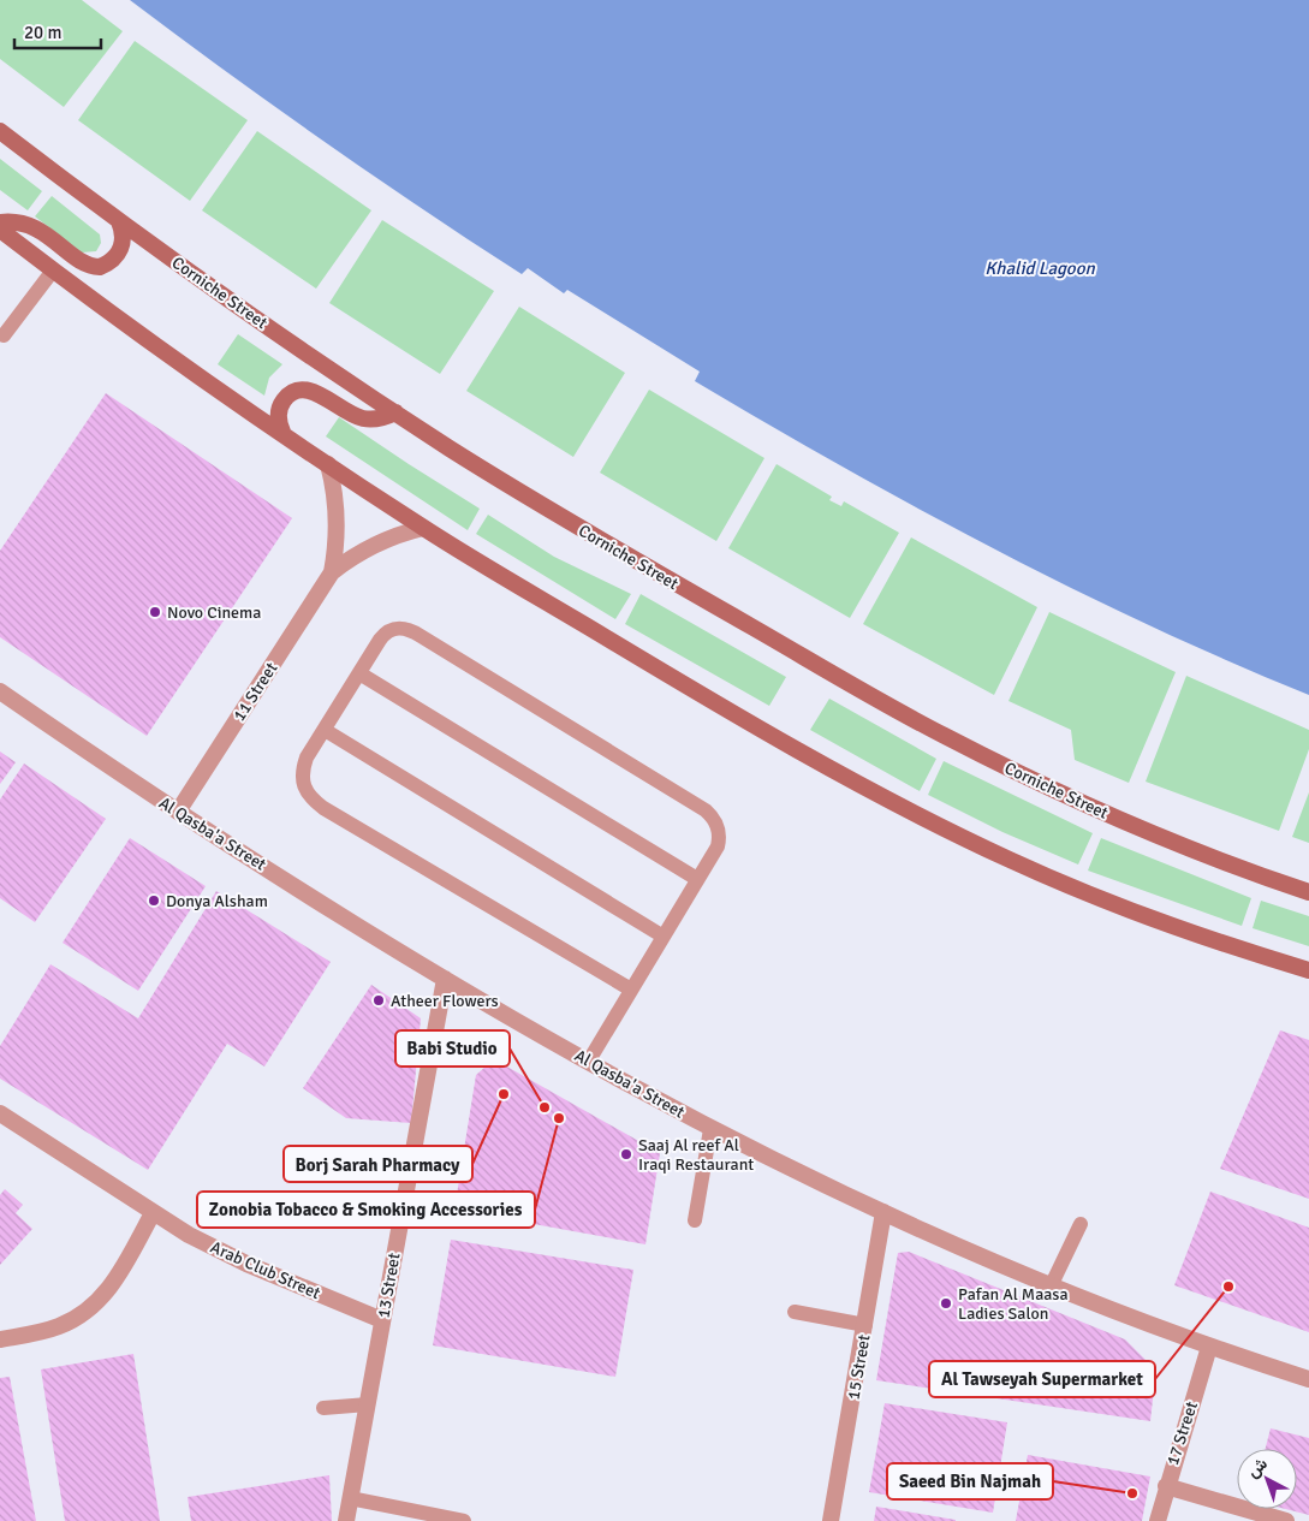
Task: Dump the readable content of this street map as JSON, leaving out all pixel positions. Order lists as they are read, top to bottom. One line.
{"streets":{"main road":["Corniche Street"],"street":["11 Street","Al Qasba'a Street","Arab Club Street","13 Street","15 Street","17 Street"]},"crossings":[["11 Street","Al Qasba'a Street"],["Al Qasba'a Street","13 Street"],["Al Qasba'a Street","15 Street"],["Al Qasba'a Street","17 Street"],["Arab Club Street","13 Street"]],"water":["Khalid Lagoon"],"places":["Novo Cinema","Donya Alsham","Atheer Flowers","Borj Sarah Pharmacy","Babi Studio","Zonobia Tobacco & Smoking Accessories","Saaj Al reef Al Iraqi Restaurant","Al Tawseyah Supermarket","Pafan Al Maasa Ladies Salon","Saeed Bin Najmah"],"scale_bar":"20 m","north":"top left"}
